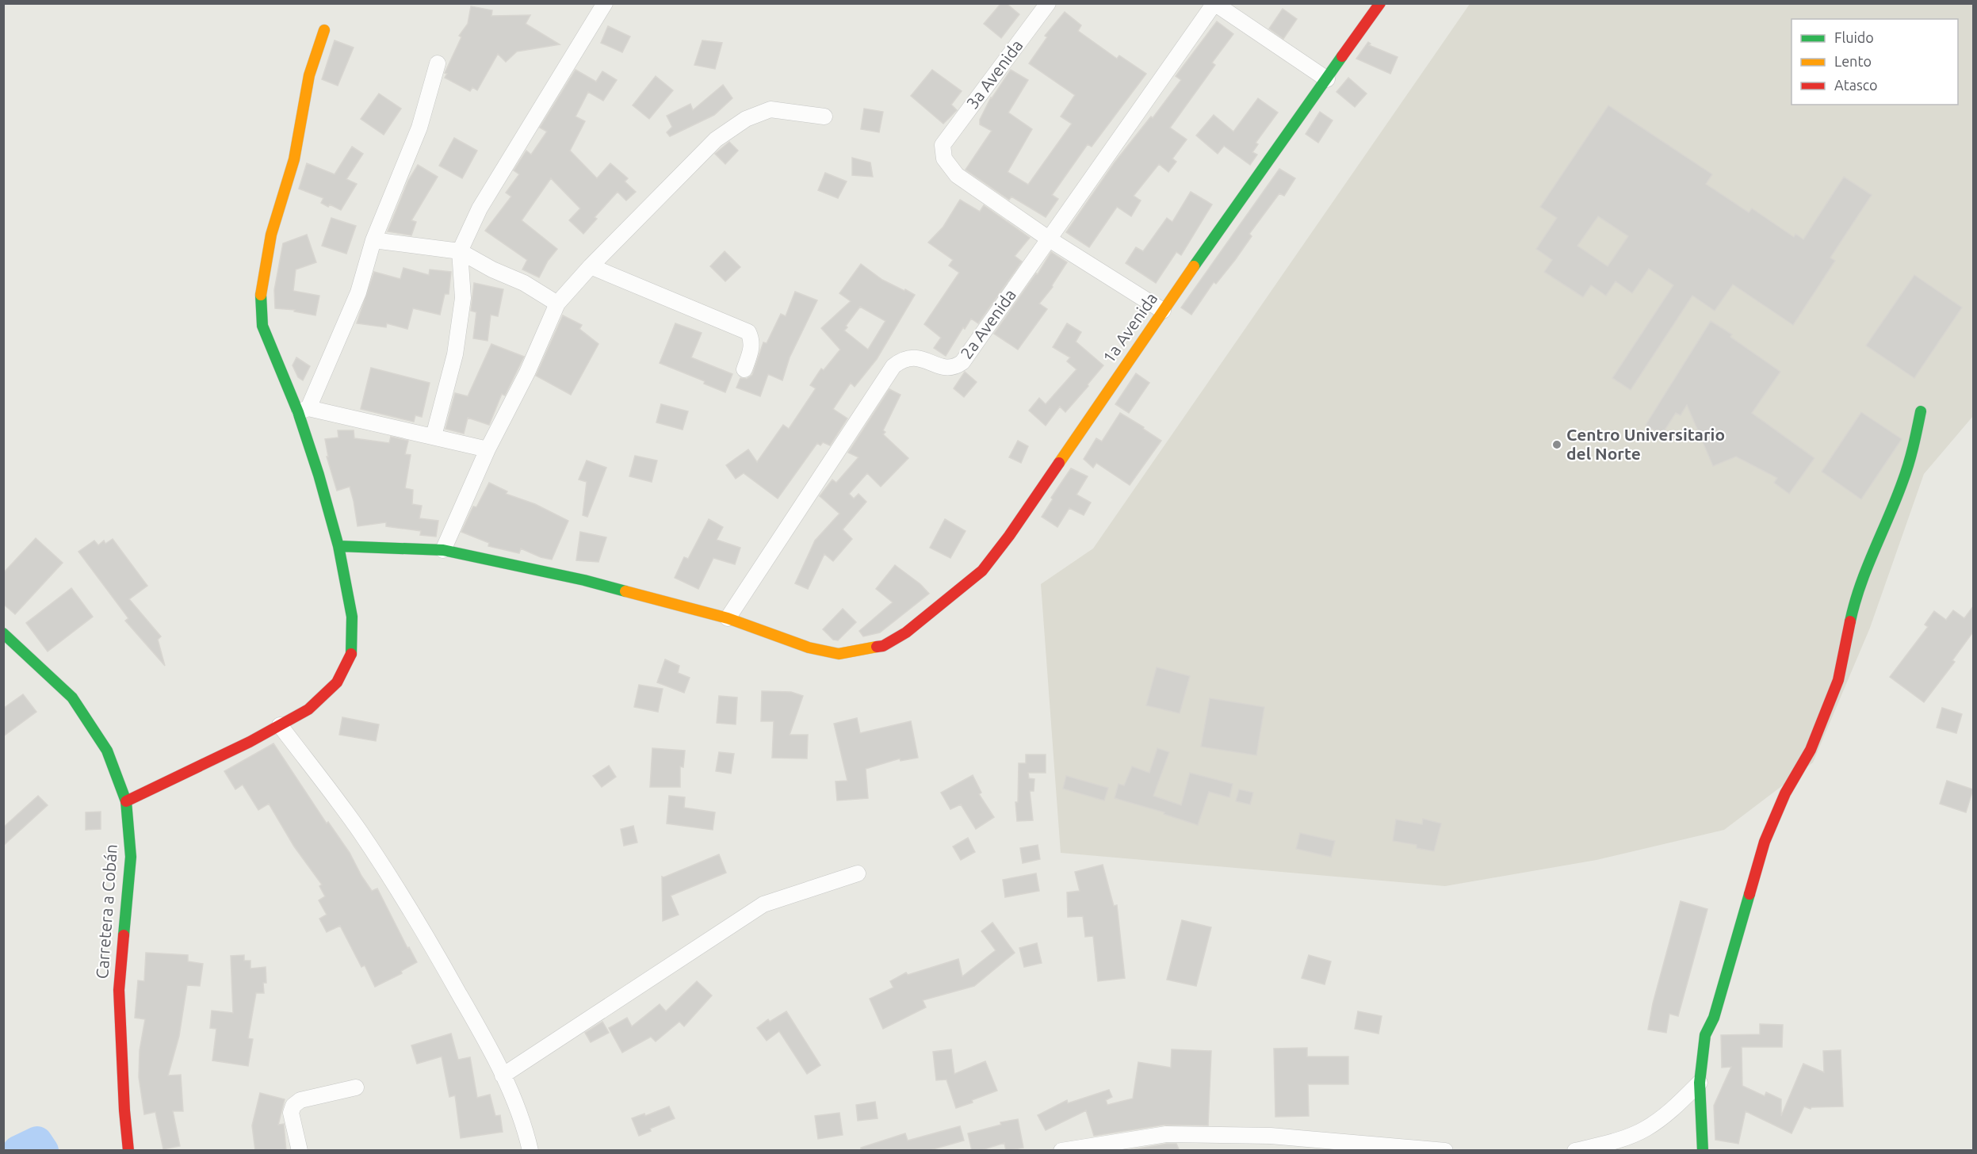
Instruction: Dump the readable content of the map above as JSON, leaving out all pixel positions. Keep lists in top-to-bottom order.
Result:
{
  "streets": {
    "street": [
      "3a Avenida",
      "2a Avenida",
      "1a Avenida",
      "Carretera a Cobán"
    ]
  },
  "crossings": [
    ["3a Avenida", "2a Avenida"],
    ["2a Avenida", "1a Avenida"]
  ],
  "places": ["Centro Universitario del Norte"],
  "legend": ["Fluido", "Lento", "Atasco"]
}
